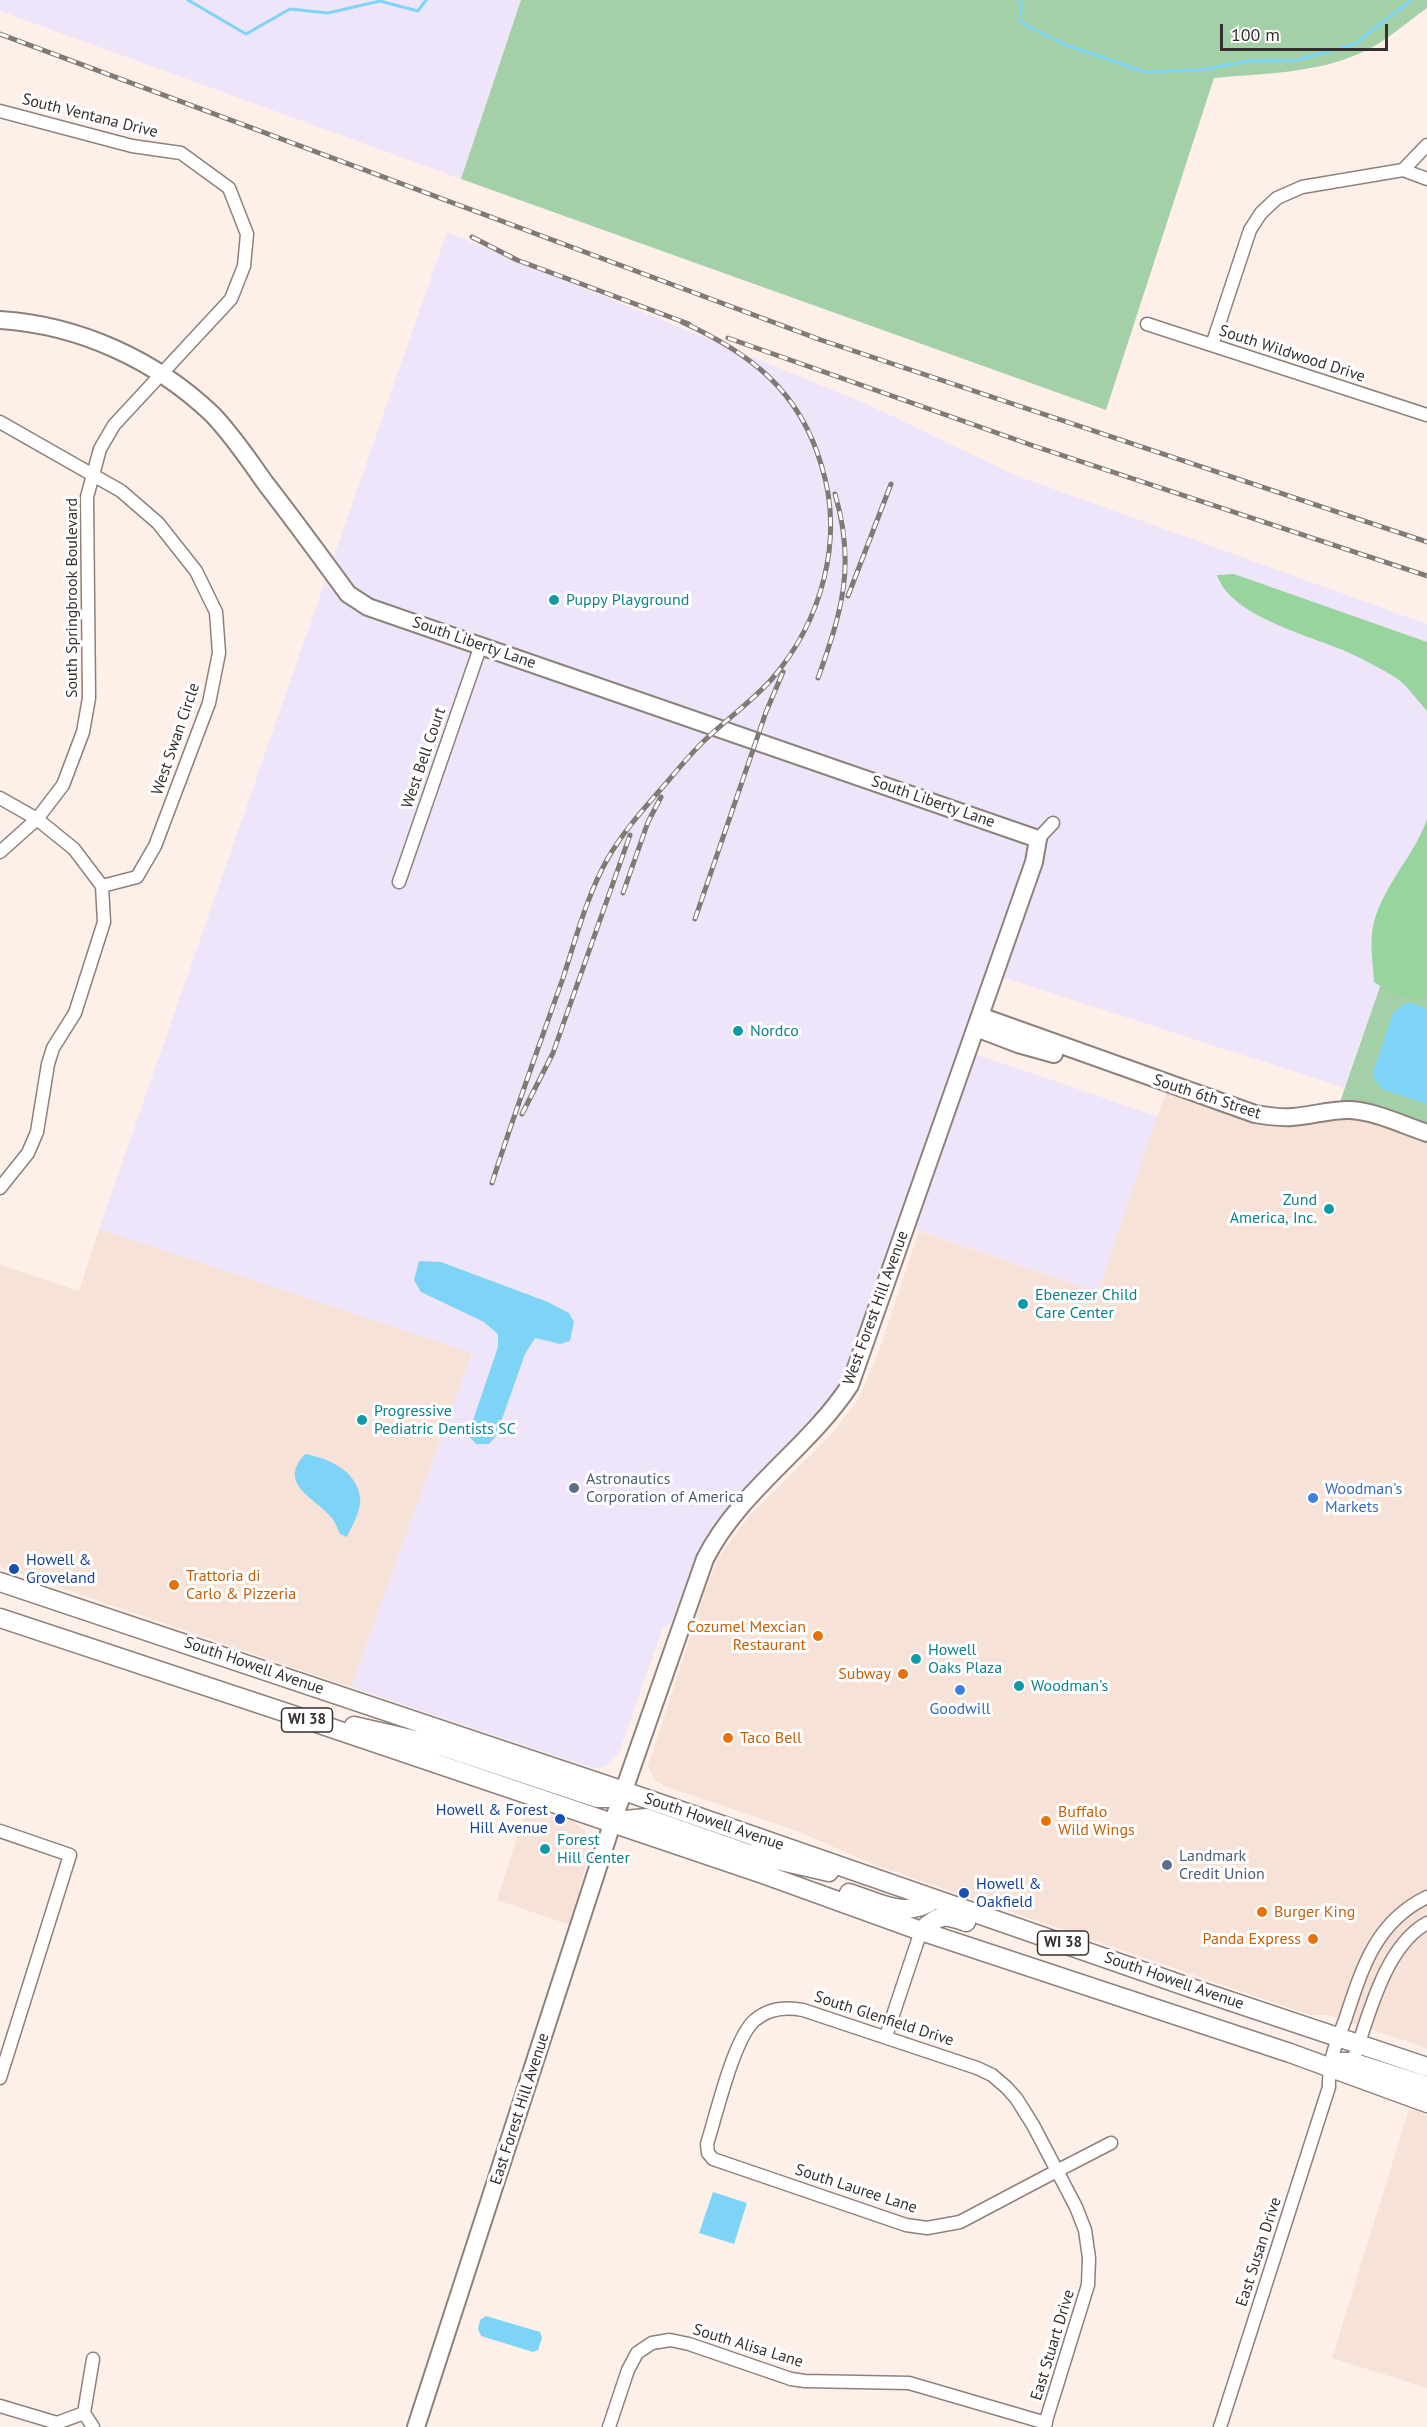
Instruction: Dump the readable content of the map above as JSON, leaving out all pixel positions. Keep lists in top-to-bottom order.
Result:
{
  "streets": {
    "main road": ["South Howell Avenue", "WI 38"],
    "street": [
      "South Ventana Drive",
      "South Wildwood Drive",
      "South Springbrook Boulevard",
      "South Liberty Lane",
      "West Swan Circle",
      "West Bell Court",
      "South 6th Street",
      "West Forest Hill Avenue",
      "South Glenfield Drive",
      "East Forest Hill Avenue",
      "South Lauree Lane",
      "East Susan Drive",
      "East Stuart Drive",
      "South Alisa Lane"
    ]
  },
  "crossings": [
    ["South Ventana Drive", "South Springbrook Boulevard"],
    ["South Ventana Drive", "South Liberty Lane"],
    ["South Springbrook Boulevard", "South Liberty Lane"],
    ["South Springbrook Boulevard", "West Swan Circle"],
    ["South Liberty Lane", "West Bell Court"],
    ["South Liberty Lane", "West Forest Hill Avenue"],
    ["South 6th Street", "West Forest Hill Avenue"],
    ["West Forest Hill Avenue", "South Howell Avenue"],
    ["West Forest Hill Avenue", "East Forest Hill Avenue"],
    ["South Howell Avenue", "East Forest Hill Avenue"],
    ["South Howell Avenue", "East Susan Drive"],
    ["South Glenfield Drive", "South Lauree Lane"],
    ["South Glenfield Drive", "East Stuart Drive"],
    ["South Lauree Lane", "East Stuart Drive"],
    ["East Stuart Drive", "South Alisa Lane"]
  ],
  "places": [
    "Puppy Playground",
    "Nordco",
    "Zund America, Inc.",
    "Ebenezer Child Care Center",
    "Progressive Pediatric Dentists SC",
    "Astronautics Corporation of America",
    "Woodman's Markets",
    "Howell & Groveland",
    "Trattoria di Carlo & Pizzeria",
    "Cozumel Mexcian Restaurant",
    "Howell Oaks Plaza",
    "Subway",
    "Woodman's",
    "Goodwill",
    "Taco Bell",
    "Howell & Forest Hill Avenue",
    "Buffalo Wild Wings",
    "Forest Hill Center",
    "Landmark Credit Union",
    "Howell & Oakfield",
    "Burger King",
    "Panda Express"
  ],
  "scale_bar": "100 m"
}
